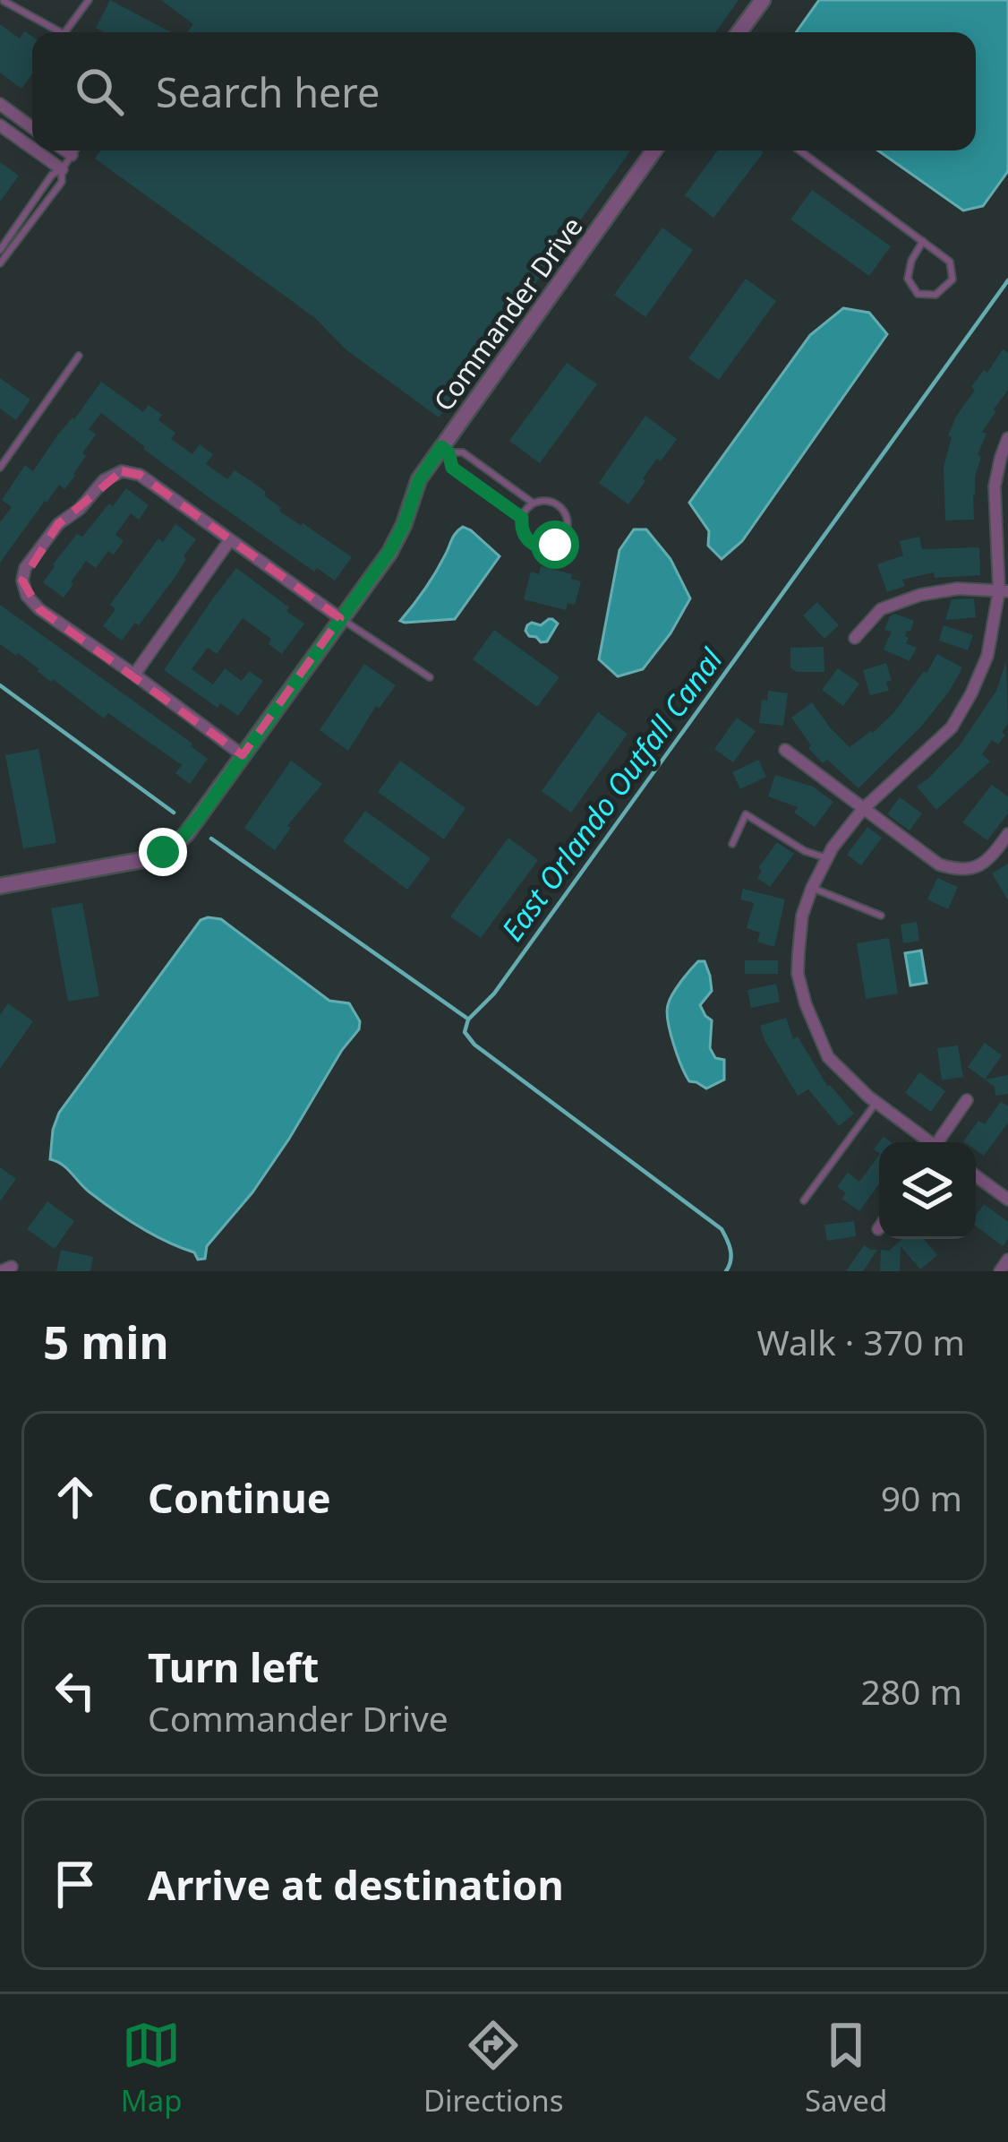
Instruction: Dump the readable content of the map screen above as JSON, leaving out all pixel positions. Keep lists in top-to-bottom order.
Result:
{
  "streets": {
    "street": ["Commander Drive"]
  },
  "water": ["East Orlando Outfall Canal"],
  "page": {
    "search": "Search here",
    "heading": ["5 min", "Walk · 370 m"],
    "list": [
      ["Continue", "90 m"],
      ["Turn left", "Commander Drive", "280 m"],
      "Arrive at destination"
    ],
    "nav": ["Map", "Directions", "Saved"]
  }
}
